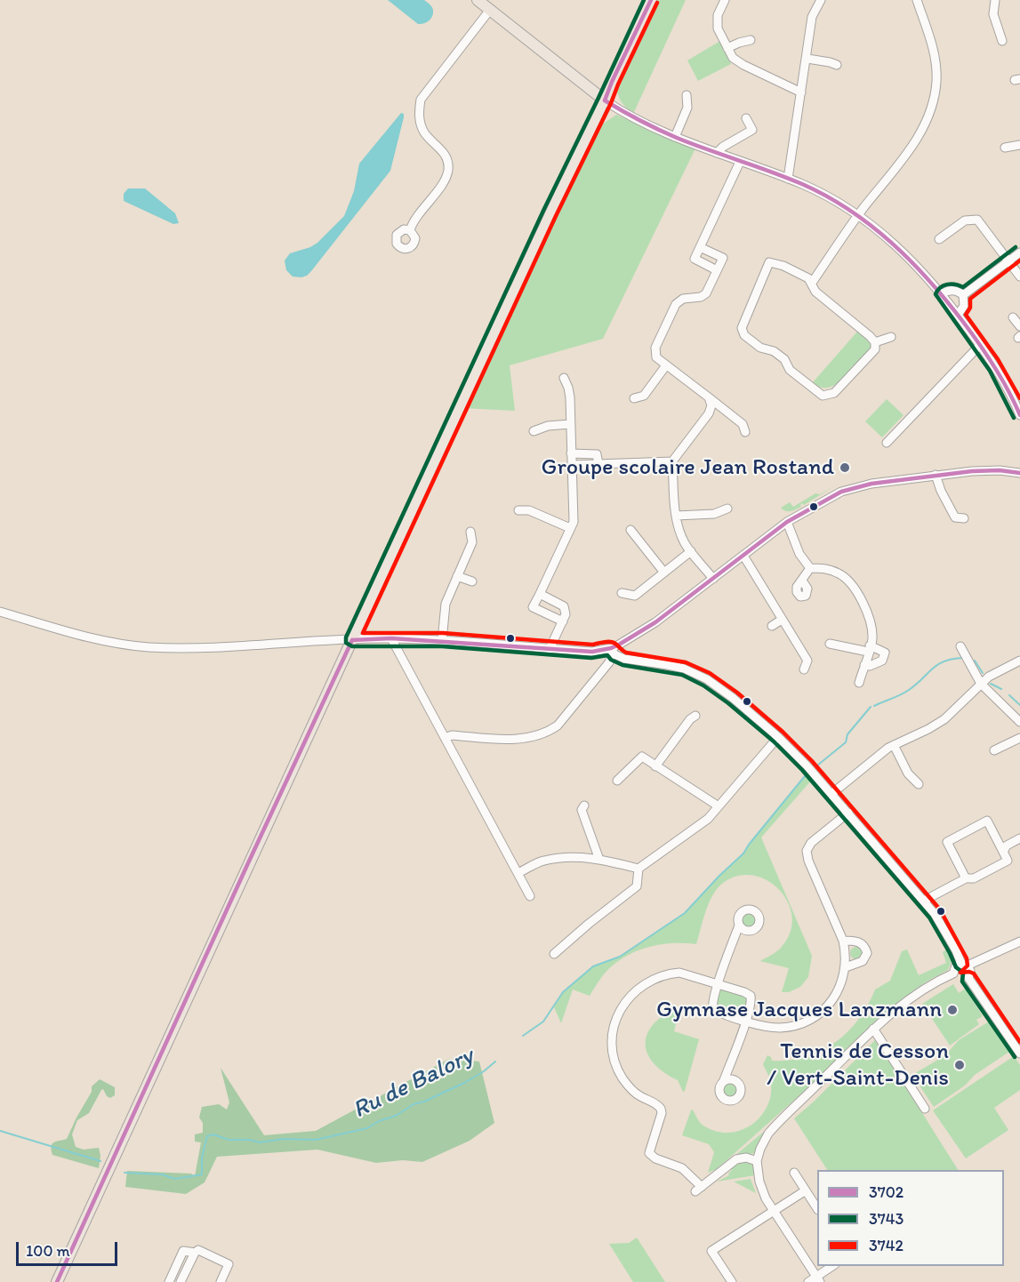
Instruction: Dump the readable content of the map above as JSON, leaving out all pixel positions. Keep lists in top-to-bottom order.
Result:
{
  "water": ["Ru de Balory"],
  "places": ["Groupe scolaire Jean Rostand", "Gymnase Jacques Lanzmann", "Tennis de Cesson / Vert-Saint-Denis"],
  "lines": ["transit line 3702", "transit line 3743", "transit line 3742"],
  "legend": ["3702", "3743", "3742"],
  "scale_bar": "100 m"
}
